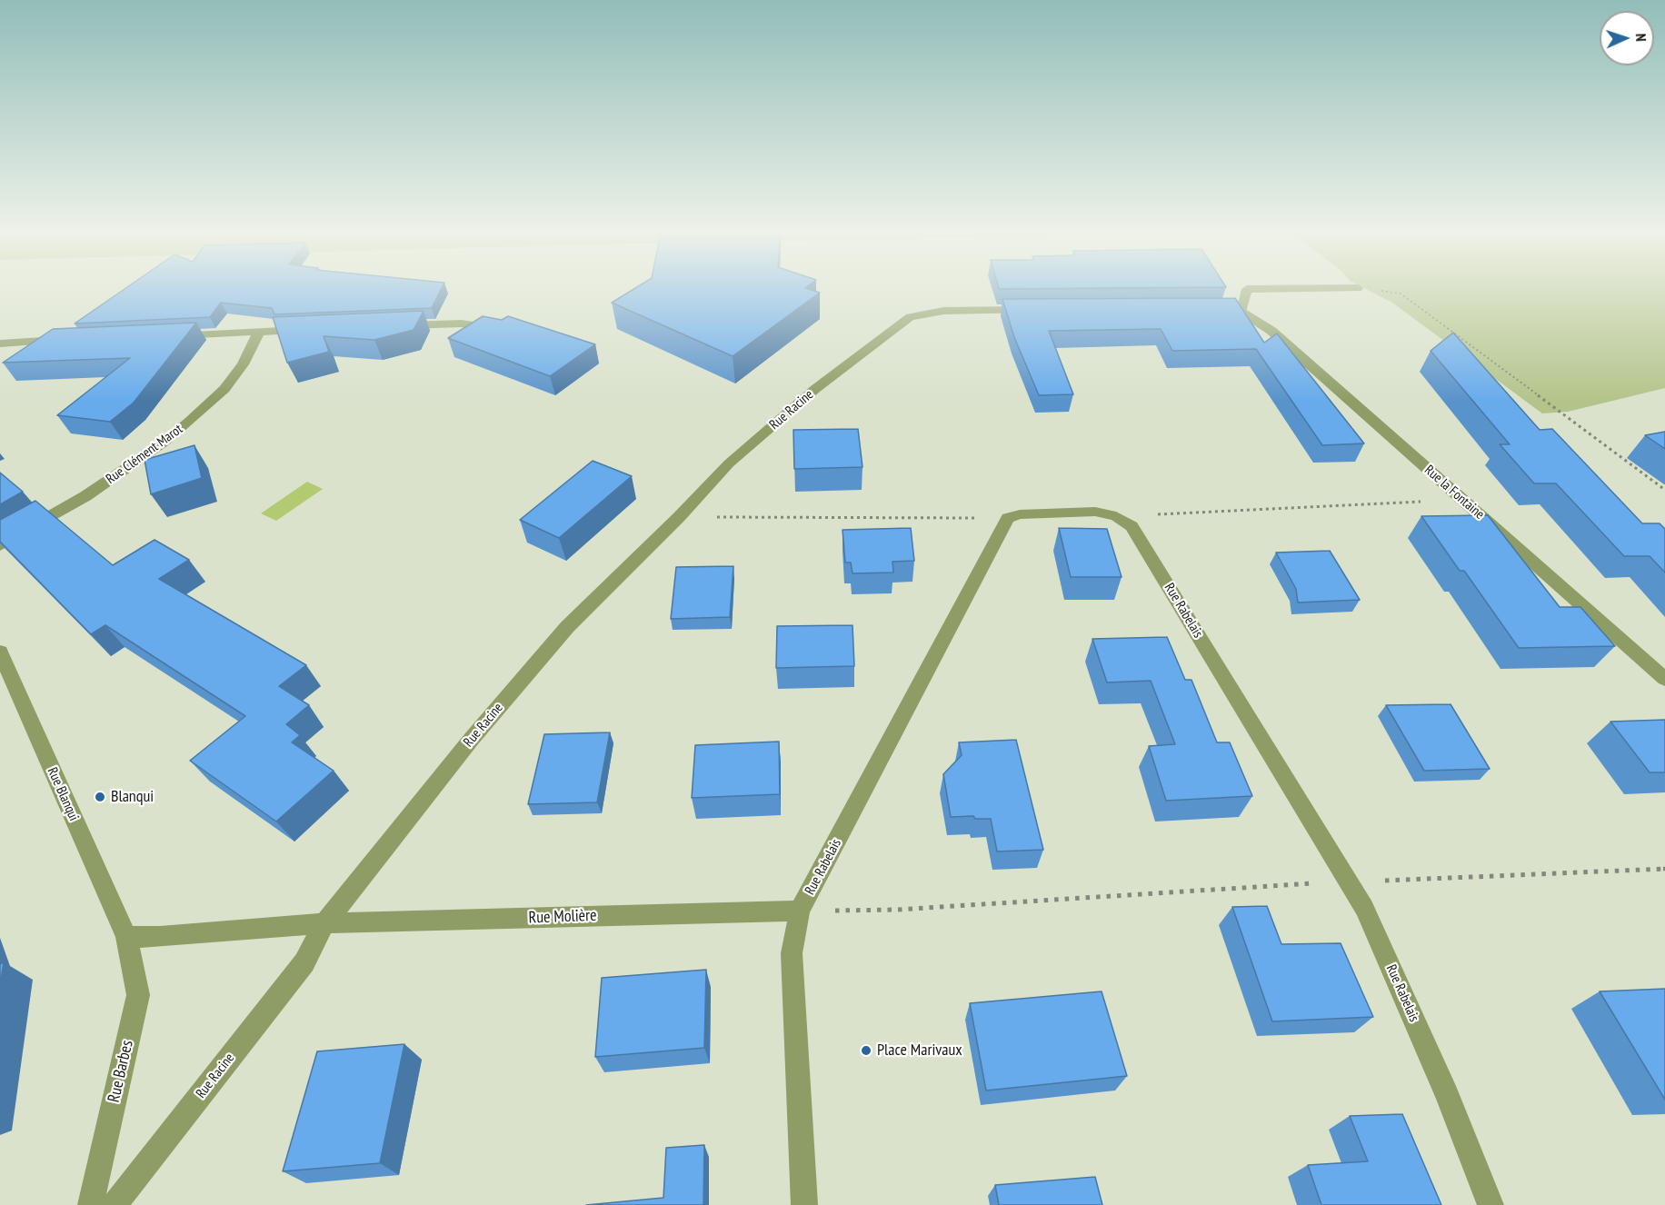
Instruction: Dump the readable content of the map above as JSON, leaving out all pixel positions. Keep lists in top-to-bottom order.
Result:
{
  "streets": {
    "street": [
      "Rue Racine",
      "Rue Clément Marot",
      "Rue la Fontaine",
      "Rue Rabelais",
      "Rue Blanqui",
      "Rue Molière",
      "Rue Barbes"
    ]
  },
  "crossings": [
    ["Rue Racine", "Rue Molière"],
    ["Rue Rabelais", "Rue Molière"],
    ["Rue Blanqui", "Rue Molière"],
    ["Rue Blanqui", "Rue Barbes"],
    ["Rue Molière", "Rue Barbes"]
  ],
  "places": ["Blanqui", "Place Marivaux"],
  "north": "right"
}
